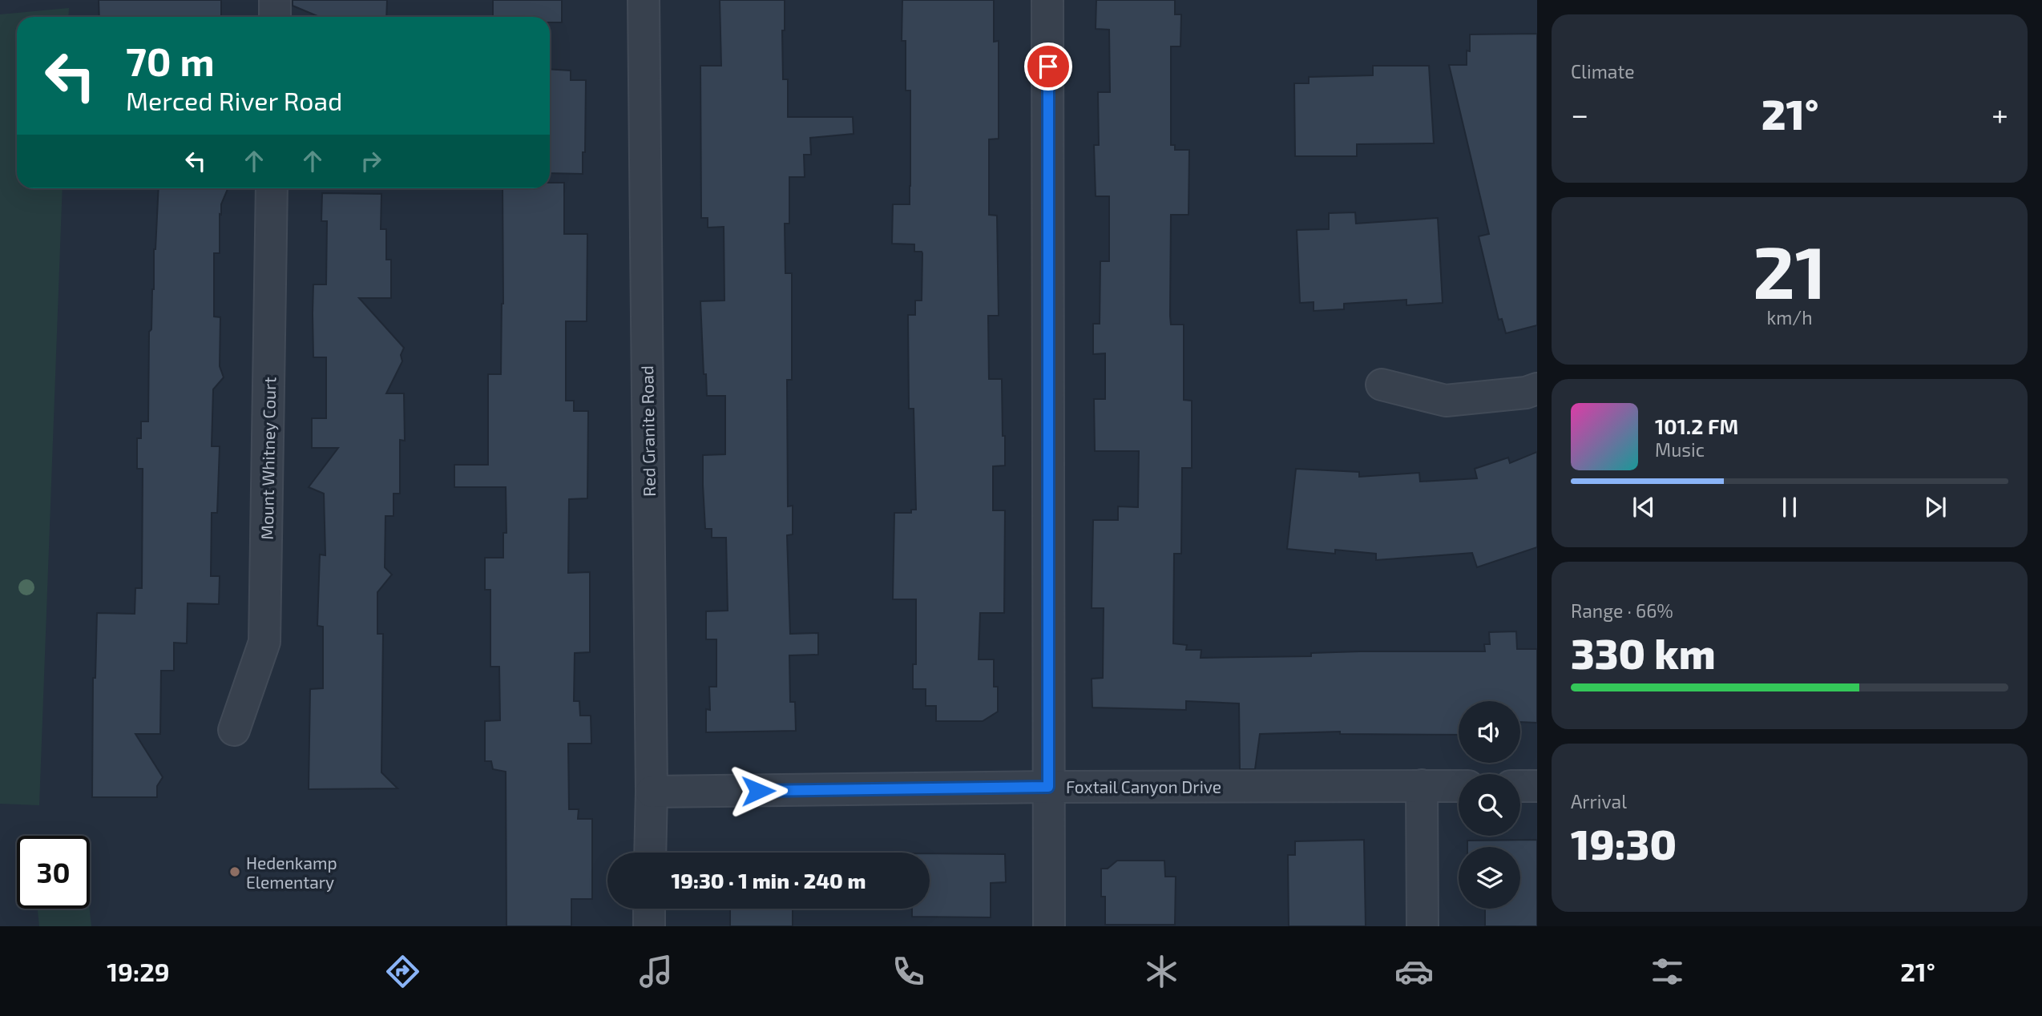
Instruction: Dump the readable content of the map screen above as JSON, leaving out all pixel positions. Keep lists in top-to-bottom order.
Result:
{
  "streets": {
    "street": ["Red Granite Road", "Mount Whitney Court", "Foxtail Canyon Drive"]
  },
  "crossings": [
    ["Red Granite Road", "Foxtail Canyon Drive"]
  ],
  "places": ["Hedenkamp Elementary"],
  "page": {
    "tile": [
      "Climate",
      ["21", "km/h"],
      ["Range · 66%", "330 km"],
      ["Arrival", "19:30"]
    ],
    "turn": ["70 m", "Merced River Road"],
    "heat": ["−", "21°", "+"],
    "song": ["101.2 FM", "Music"],
    "limit": "30",
    "trip": "19:30 · 1 min · 240 m",
    "tabs": ["19:29", "21°"]
  }
}
